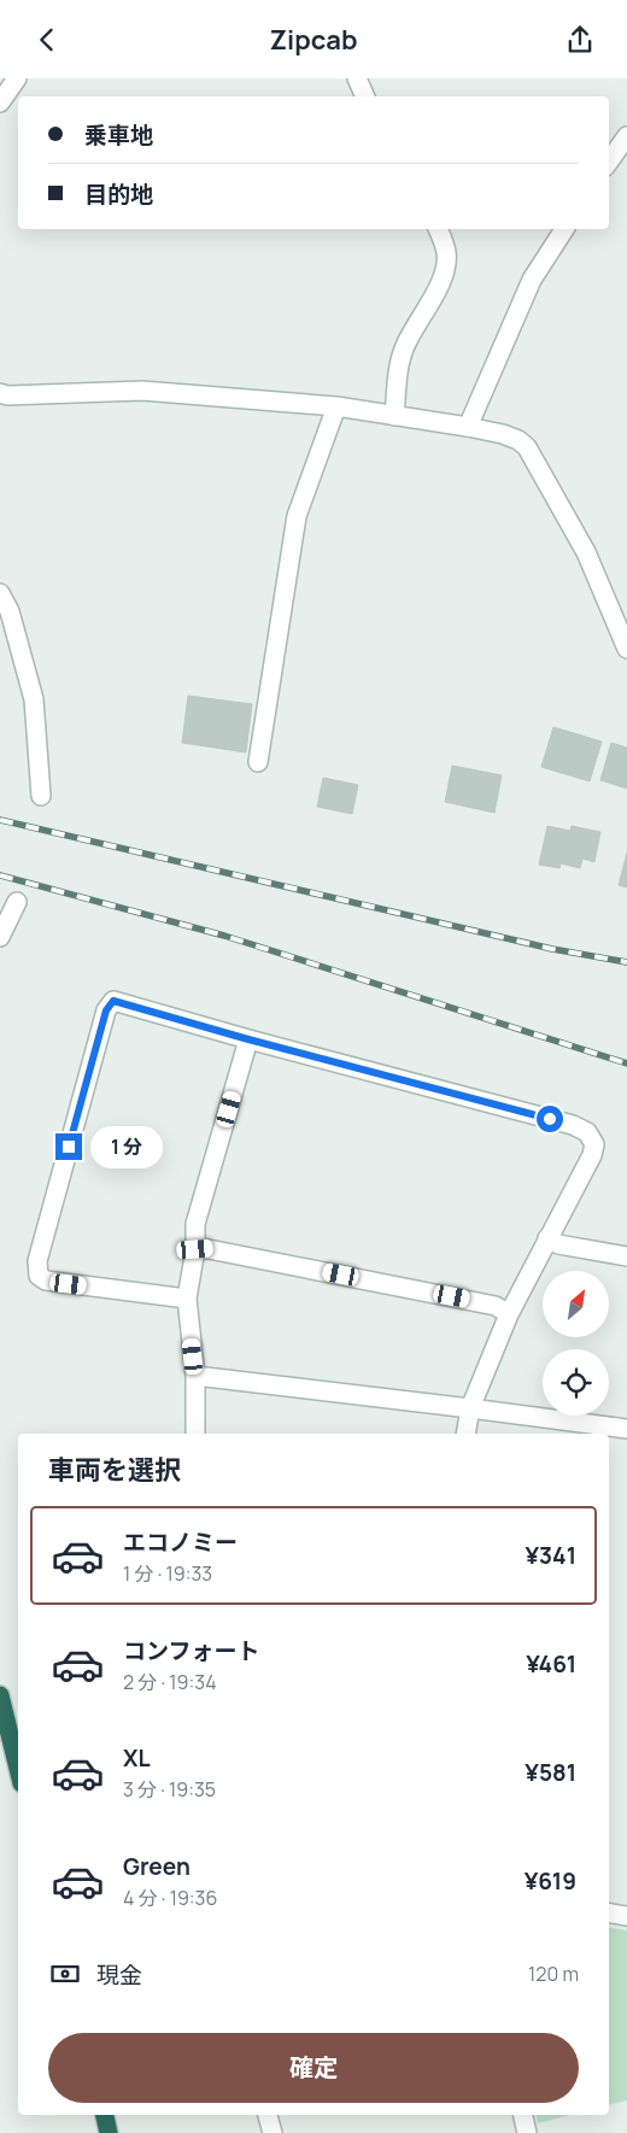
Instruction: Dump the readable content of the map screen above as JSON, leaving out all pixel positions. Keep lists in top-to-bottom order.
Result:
{
  "north": "top right",
  "page": {
    "header": "Zipcab",
    "banner": ["乗車地", "目的地"],
    "bubble": "1 分",
    "heading": "車両を選択",
    "list": [
      {
        "name": "エコノミー",
        "note": "1 分 · 19:33",
        "value": "¥341"
      },
      {
        "name": "コンフォート",
        "note": "2 分 · 19:34",
        "value": "¥461"
      },
      {
        "name": "XL",
        "note": "3 分 · 19:35",
        "value": "¥581"
      },
      {
        "name": "Green",
        "note": "4 分 · 19:36",
        "value": "¥619"
      }
    ],
    "pay": ["現金", "120 m"],
    "buttons": "確定"
  }
}
